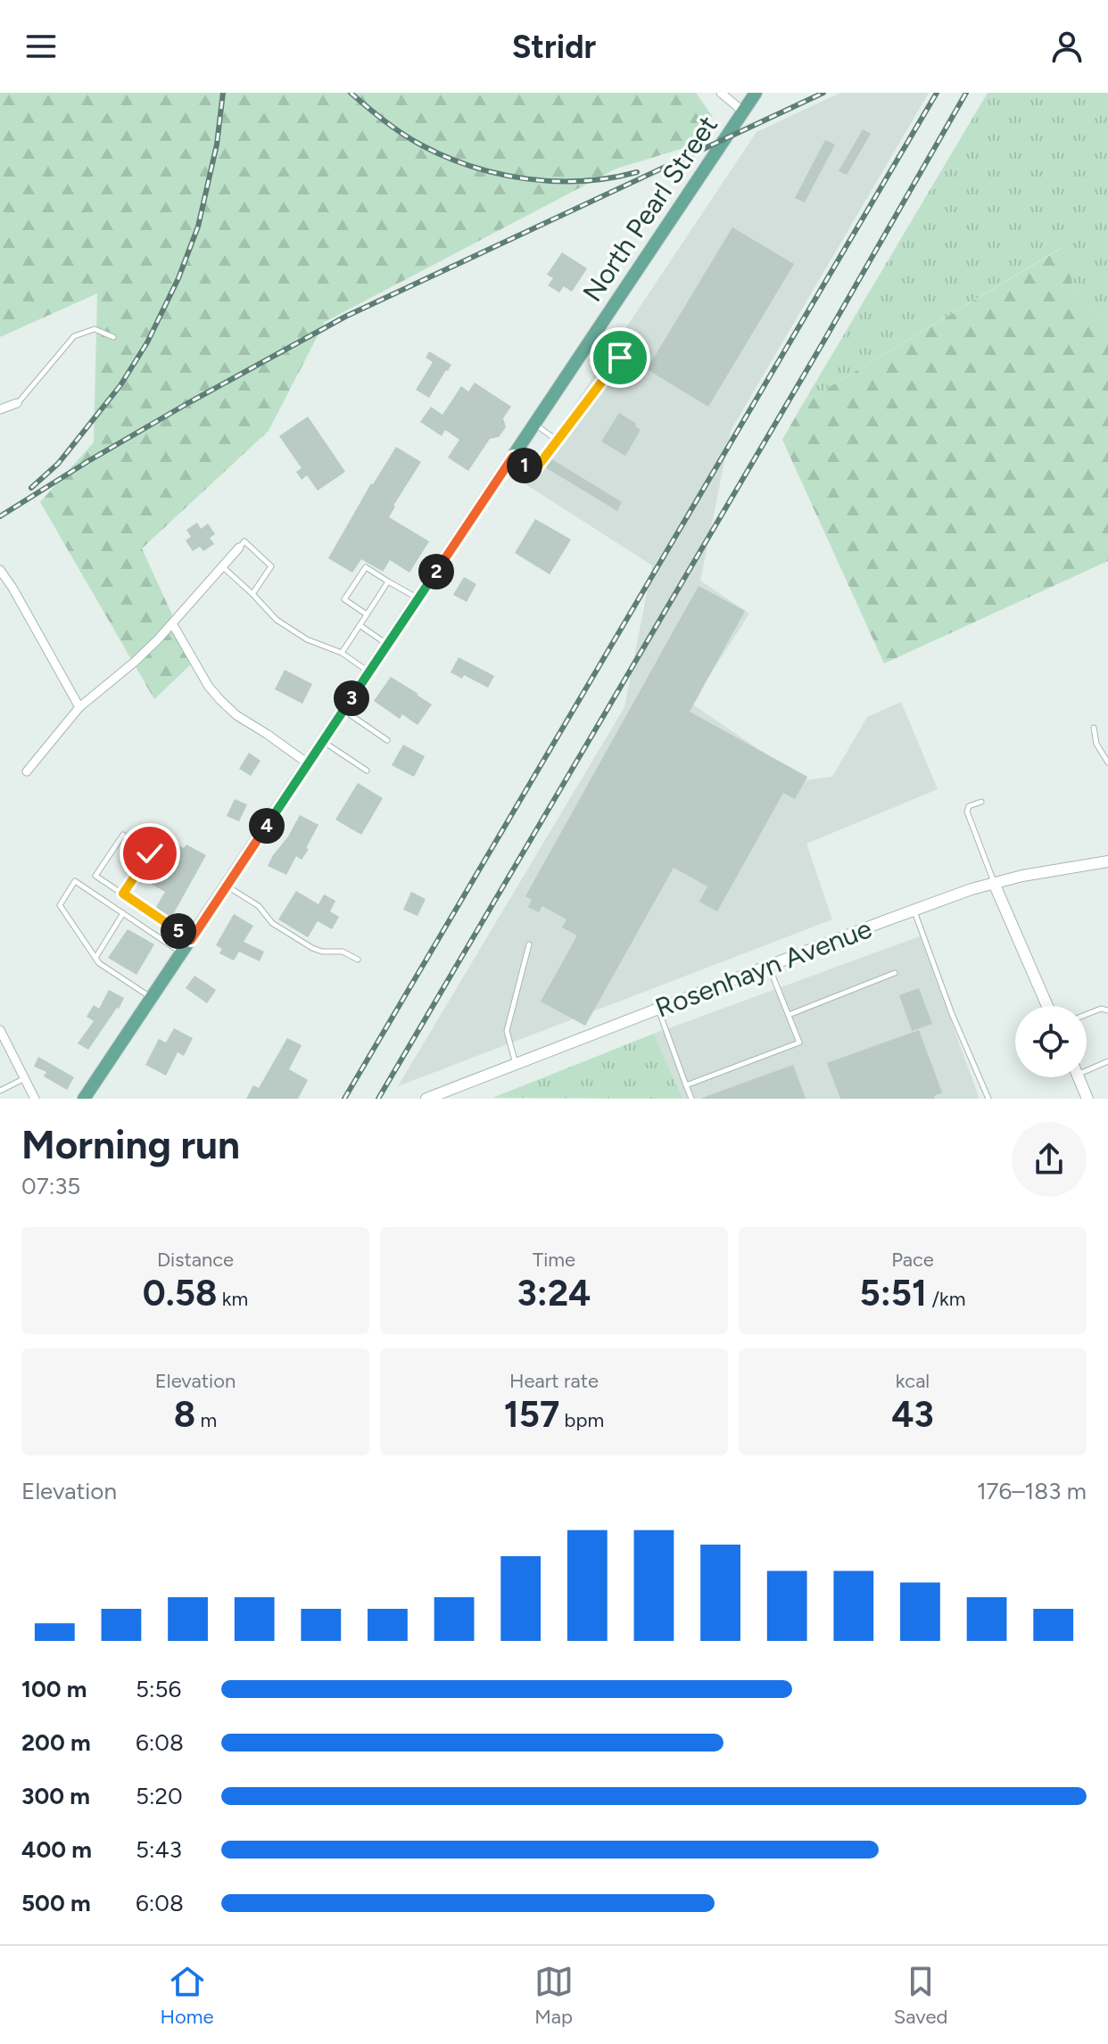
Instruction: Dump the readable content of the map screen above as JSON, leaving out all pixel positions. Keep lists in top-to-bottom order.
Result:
{
  "streets": {
    "main road": ["North Pearl Street"],
    "street": ["Rosenhayn Avenue"]
  },
  "page": {
    "header": "Stridr",
    "pins": [
      "1",
      "2",
      "3",
      "4",
      "5"
    ],
    "heading": ["Morning run", "07:35"],
    "stats": [
      ["Distance", "0.58 km"],
      ["Time", "3:24"],
      ["Pace", "5:51 /km"],
      ["Elevation", "8 m"],
      ["Heart rate", "157 bpm"],
      ["kcal", "43"]
    ],
    "chart": ["Elevation", "176–183 m"],
    "list": [
      {
        "name": "100 m",
        "note": "5:56"
      },
      {
        "name": "200 m",
        "note": "6:08"
      },
      {
        "name": "300 m",
        "note": "5:20"
      },
      {
        "name": "400 m",
        "note": "5:43"
      },
      {
        "name": "500 m",
        "note": "6:08"
      }
    ],
    "tabs": ["Home", "Map", "Saved"]
  }
}
